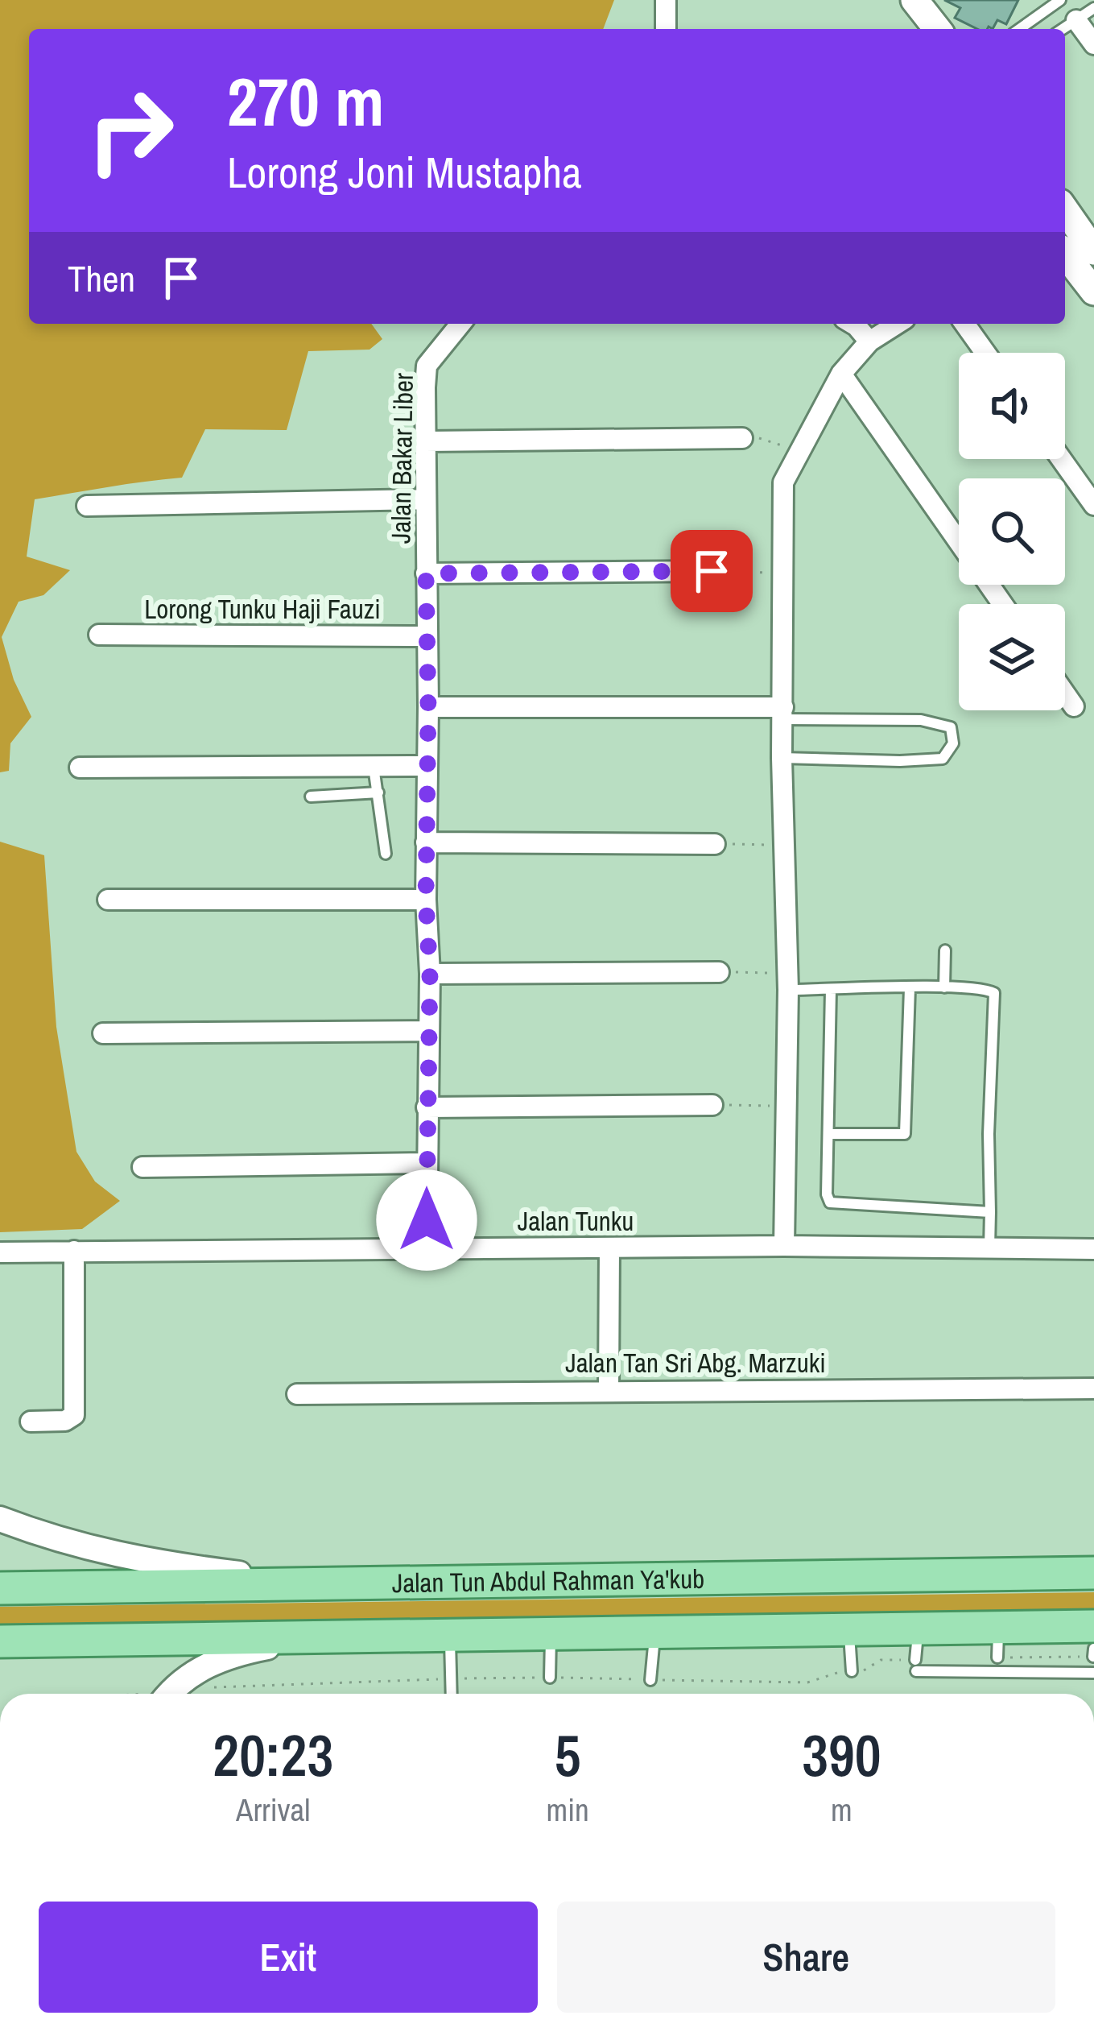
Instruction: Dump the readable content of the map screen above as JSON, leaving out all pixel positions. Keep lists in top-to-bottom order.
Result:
{
  "streets": {
    "main road": ["Jalan Tun Abdul Rahman Ya'kub"],
    "street": [
      "Jalan Bakar Liber",
      "Lorong Tunku Haji Fauzi",
      "Jalan Tunku",
      "Jalan Tan Sri Abg. Marzuki"
    ]
  },
  "crossings": [
    ["Jalan Bakar Liber", "Lorong Tunku Haji Fauzi"],
    ["Jalan Bakar Liber", "Jalan Tunku"]
  ],
  "page": {
    "turn": ["270 m", "Lorong Joni Mustapha"],
    "then": "Then",
    "eta": [
      "20:23",
      "Arrival",
      "5",
      "min",
      "390",
      "m"
    ],
    "buttons": ["Exit", "Share"]
  }
}
